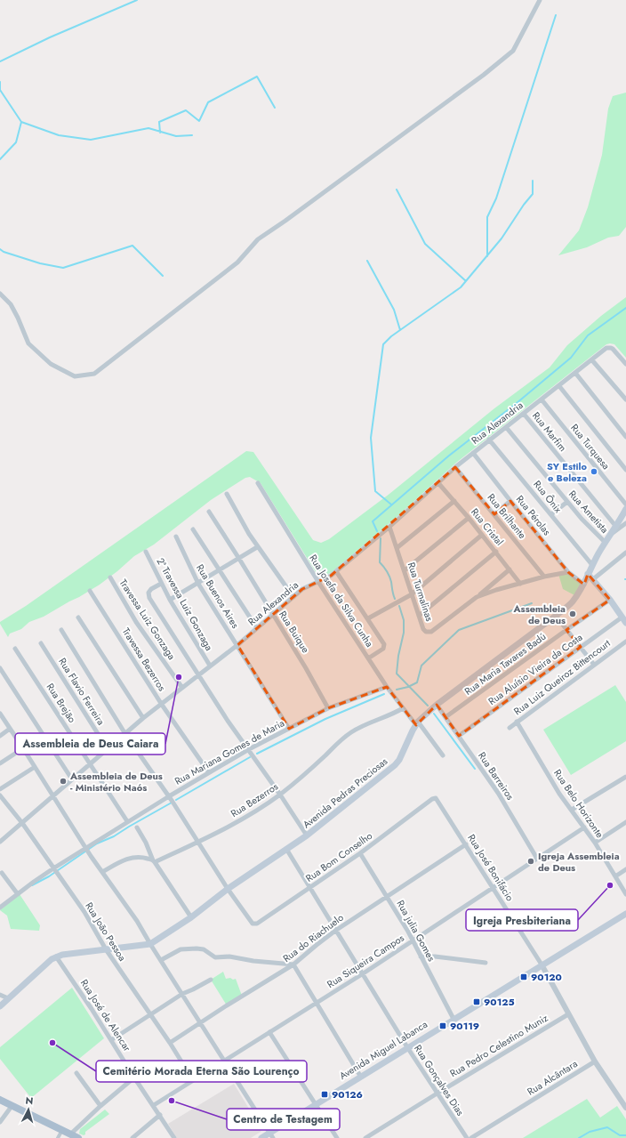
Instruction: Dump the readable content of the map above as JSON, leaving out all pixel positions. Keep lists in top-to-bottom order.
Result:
{
  "streets": {
    "main road": ["Avenida Pedras Preciosas", "Avenida Miguel Labanca"],
    "street": [
      "Rua Alexandria",
      "Rua Marfim",
      "Rua Turquesa",
      "Rua Ônix",
      "Rua Ametista",
      "Rua Pérolas",
      "Rua Brilhante",
      "Rua Cristal",
      "Rua Turmalinas",
      "Rua Buenos Aires",
      "Rua Josefa da Silva Cunha",
      "2ª Travessa Luiz Gonzaga",
      "Travessa Luiz Gonzaga",
      "Rua Buique",
      "Travessa Bezerros",
      "Rua Maria Tavares Badú",
      "Rua Aluísio Vieira da Costa",
      "Rua Luiz Queiroz Bittencourt",
      "Rua Flavio Ferreira",
      "Rua Brejão",
      "Rua Mariana Gomes de Maria",
      "Rua Barreiros",
      "Rua Bezerros",
      "Rua Belo Horizonte",
      "Rua Bom Conselho",
      "Rua José Bonifácio",
      "Rua julia Gomes",
      "Rua João Pessoa",
      "Rua do Riachuelo",
      "Rua Siqueira Campos",
      "Rua José de Alencar",
      "Rua Pedro Celestino Muniz",
      "Rua Alcântara",
      "Rua Gonçalves Dias"
    ]
  },
  "crossings": [
    ["Rua Alexandria", "Rua Marfim"],
    ["Rua Alexandria", "Rua Turquesa"],
    ["Rua Alexandria", "Rua Ônix"],
    ["Rua Alexandria", "Rua Ametista"],
    ["Rua Alexandria", "Rua Pérolas"],
    ["Rua Alexandria", "Rua Brilhante"],
    ["Rua Alexandria", "Rua Cristal"],
    ["Rua Alexandria", "Rua Turmalinas"],
    ["Rua Alexandria", "Rua Buenos Aires"],
    ["Rua Alexandria", "Rua Josefa da Silva Cunha"],
    ["Rua Alexandria", "2ª Travessa Luiz Gonzaga"],
    ["Rua Alexandria", "Travessa Luiz Gonzaga"],
    ["Rua Alexandria", "Rua Buique"],
    ["Rua Alexandria", "Travessa Bezerros"],
    ["Rua Alexandria", "Rua Flavio Ferreira"],
    ["Rua Alexandria", "Rua Brejão"],
    ["Rua Alexandria", "Rua João Pessoa"],
    ["Rua Marfim", "Avenida Pedras Preciosas"],
    ["Rua Ônix", "Avenida Pedras Preciosas"],
    ["Rua Ametista", "Avenida Pedras Preciosas"],
    ["Rua Pérolas", "Rua Turmalinas"],
    ["Rua Pérolas", "Avenida Pedras Preciosas"],
    ["Rua Brilhante", "Rua Turmalinas"],
    ["Rua Cristal", "Rua Turmalinas"],
    ["Rua Buenos Aires", "Rua Mariana Gomes de Maria"],
    ["Rua Josefa da Silva Cunha", "Rua Mariana Gomes de Maria"],
    ["Rua Josefa da Silva Cunha", "Avenida Pedras Preciosas"],
    ["Rua Josefa da Silva Cunha", "Rua Bezerros"],
    ["Rua Buique", "Rua Mariana Gomes de Maria"],
    ["Travessa Bezerros", "Rua Mariana Gomes de Maria"],
    ["Rua Maria Tavares Badú", "Rua Barreiros"],
    ["Rua Aluísio Vieira da Costa", "Rua Barreiros"],
    ["Rua Luiz Queiroz Bittencourt", "Rua Belo Horizonte"],
    ["Rua Brejão", "Rua Mariana Gomes de Maria"],
    ["Rua Mariana Gomes de Maria", "Rua João Pessoa"],
    ["Rua Barreiros", "Avenida Pedras Preciosas"],
    ["Rua Barreiros", "Rua Siqueira Campos"],
    ["Avenida Pedras Preciosas", "Rua Bom Conselho"],
    ["Avenida Pedras Preciosas", "Rua Gonçalves Dias"],
    ["Rua Belo Horizonte", "Rua Siqueira Campos"],
    ["Rua Bom Conselho", "Rua José Bonifácio"],
    ["Rua Bom Conselho", "Rua julia Gomes"],
    ["Rua Bom Conselho", "Rua Gonçalves Dias"],
    ["Rua José Bonifácio", "Rua do Riachuelo"],
    ["Rua José Bonifácio", "Rua Siqueira Campos"],
    ["Rua José Bonifácio", "Rua Pedro Celestino Muniz"],
    ["Rua José Bonifácio", "Avenida Miguel Labanca"],
    ["Rua José Bonifácio", "Rua Alcântara"],
    ["Rua julia Gomes", "Rua do Riachuelo"],
    ["Rua julia Gomes", "Rua Siqueira Campos"],
    ["Rua julia Gomes", "Avenida Miguel Labanca"],
    ["Rua João Pessoa", "Rua do Riachuelo"],
    ["Rua João Pessoa", "Rua Siqueira Campos"],
    ["Rua do Riachuelo", "Rua Gonçalves Dias"],
    ["Rua Siqueira Campos", "Rua José de Alencar"],
    ["Rua Siqueira Campos", "Rua Gonçalves Dias"],
    ["Rua Pedro Celestino Muniz", "Rua Gonçalves Dias"],
    ["Avenida Miguel Labanca", "Rua Gonçalves Dias"]
  ],
  "places": {
    "other": [
      "SY Estilo e Beleza",
      "Assembleia de Deus",
      "Assembleia de Deus Caiara",
      "Assembleia de Deus - Ministério Naós",
      "Igreja Assembleia de Deus",
      "Igreja Presbiteriana",
      "Cemitério Morada Eterna São Lourenço",
      "Centro de Testagem"
    ],
    "transit": [
      "90120",
      "90125",
      "90119",
      "90126"
    ]
  },
  "north": "top"
}
